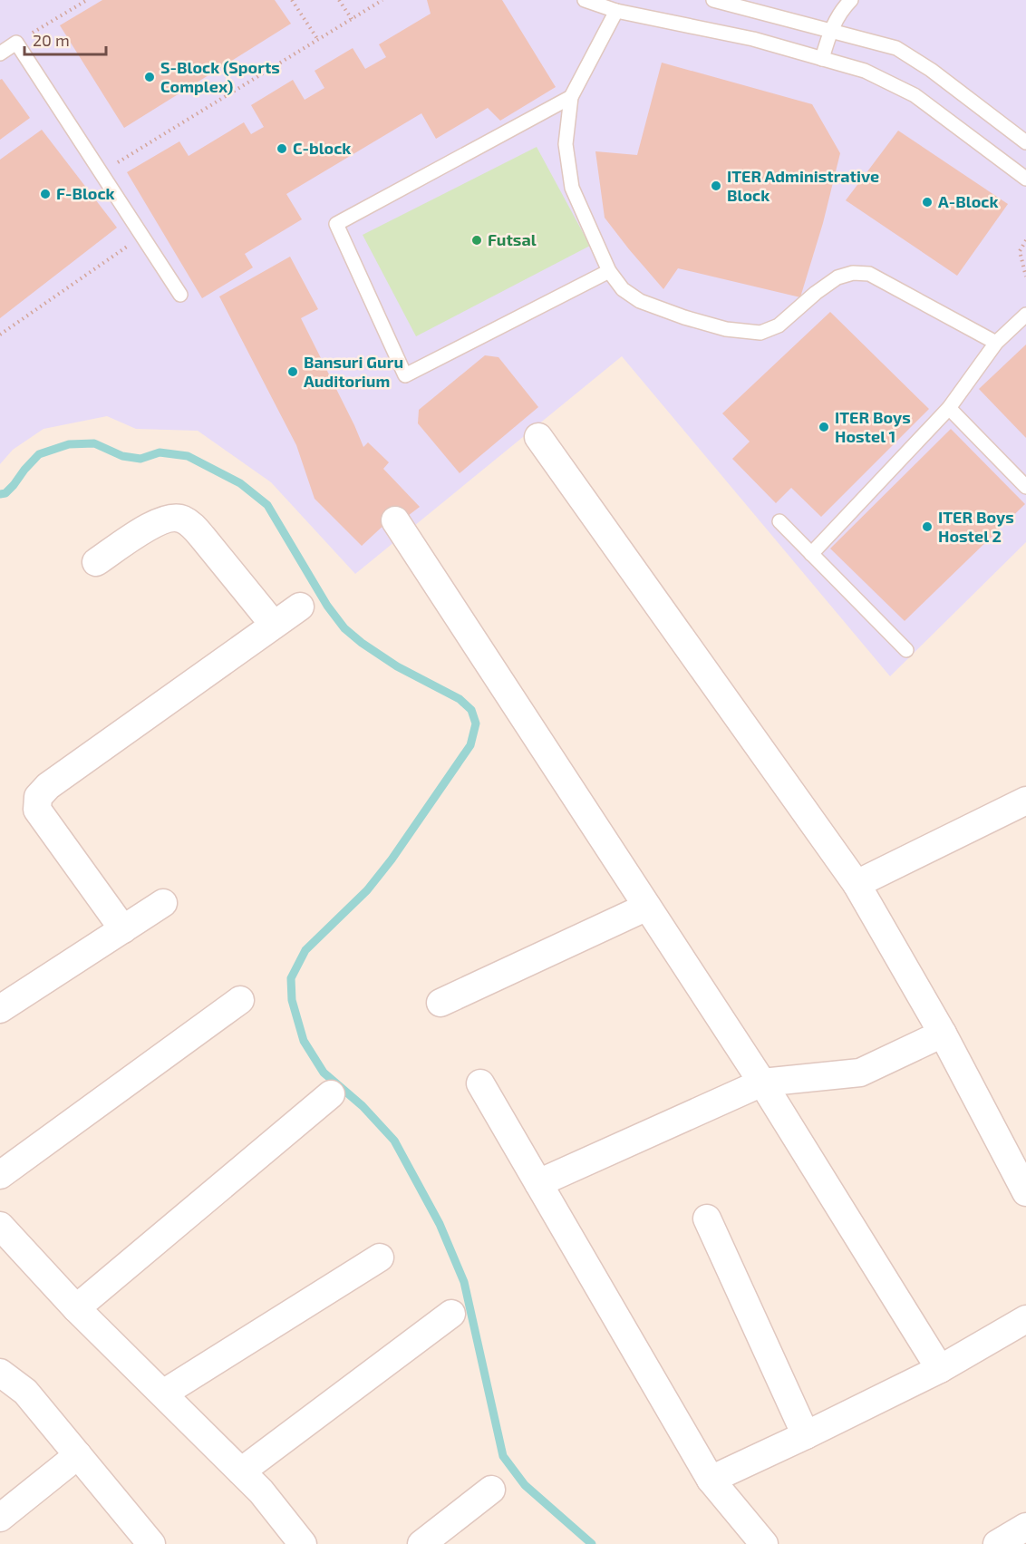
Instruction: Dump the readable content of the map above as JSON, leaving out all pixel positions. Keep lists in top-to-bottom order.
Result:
{
  "places": [
    "S-Block (Sports Complex)",
    "C-block",
    "ITER Administrative Block",
    "F-Block",
    "A-Block",
    "Futsal",
    "Bansuri Guru Auditorium",
    "ITER Boys Hostel 1",
    "ITER Boys Hostel 2"
  ],
  "scale_bar": "20 m"
}
